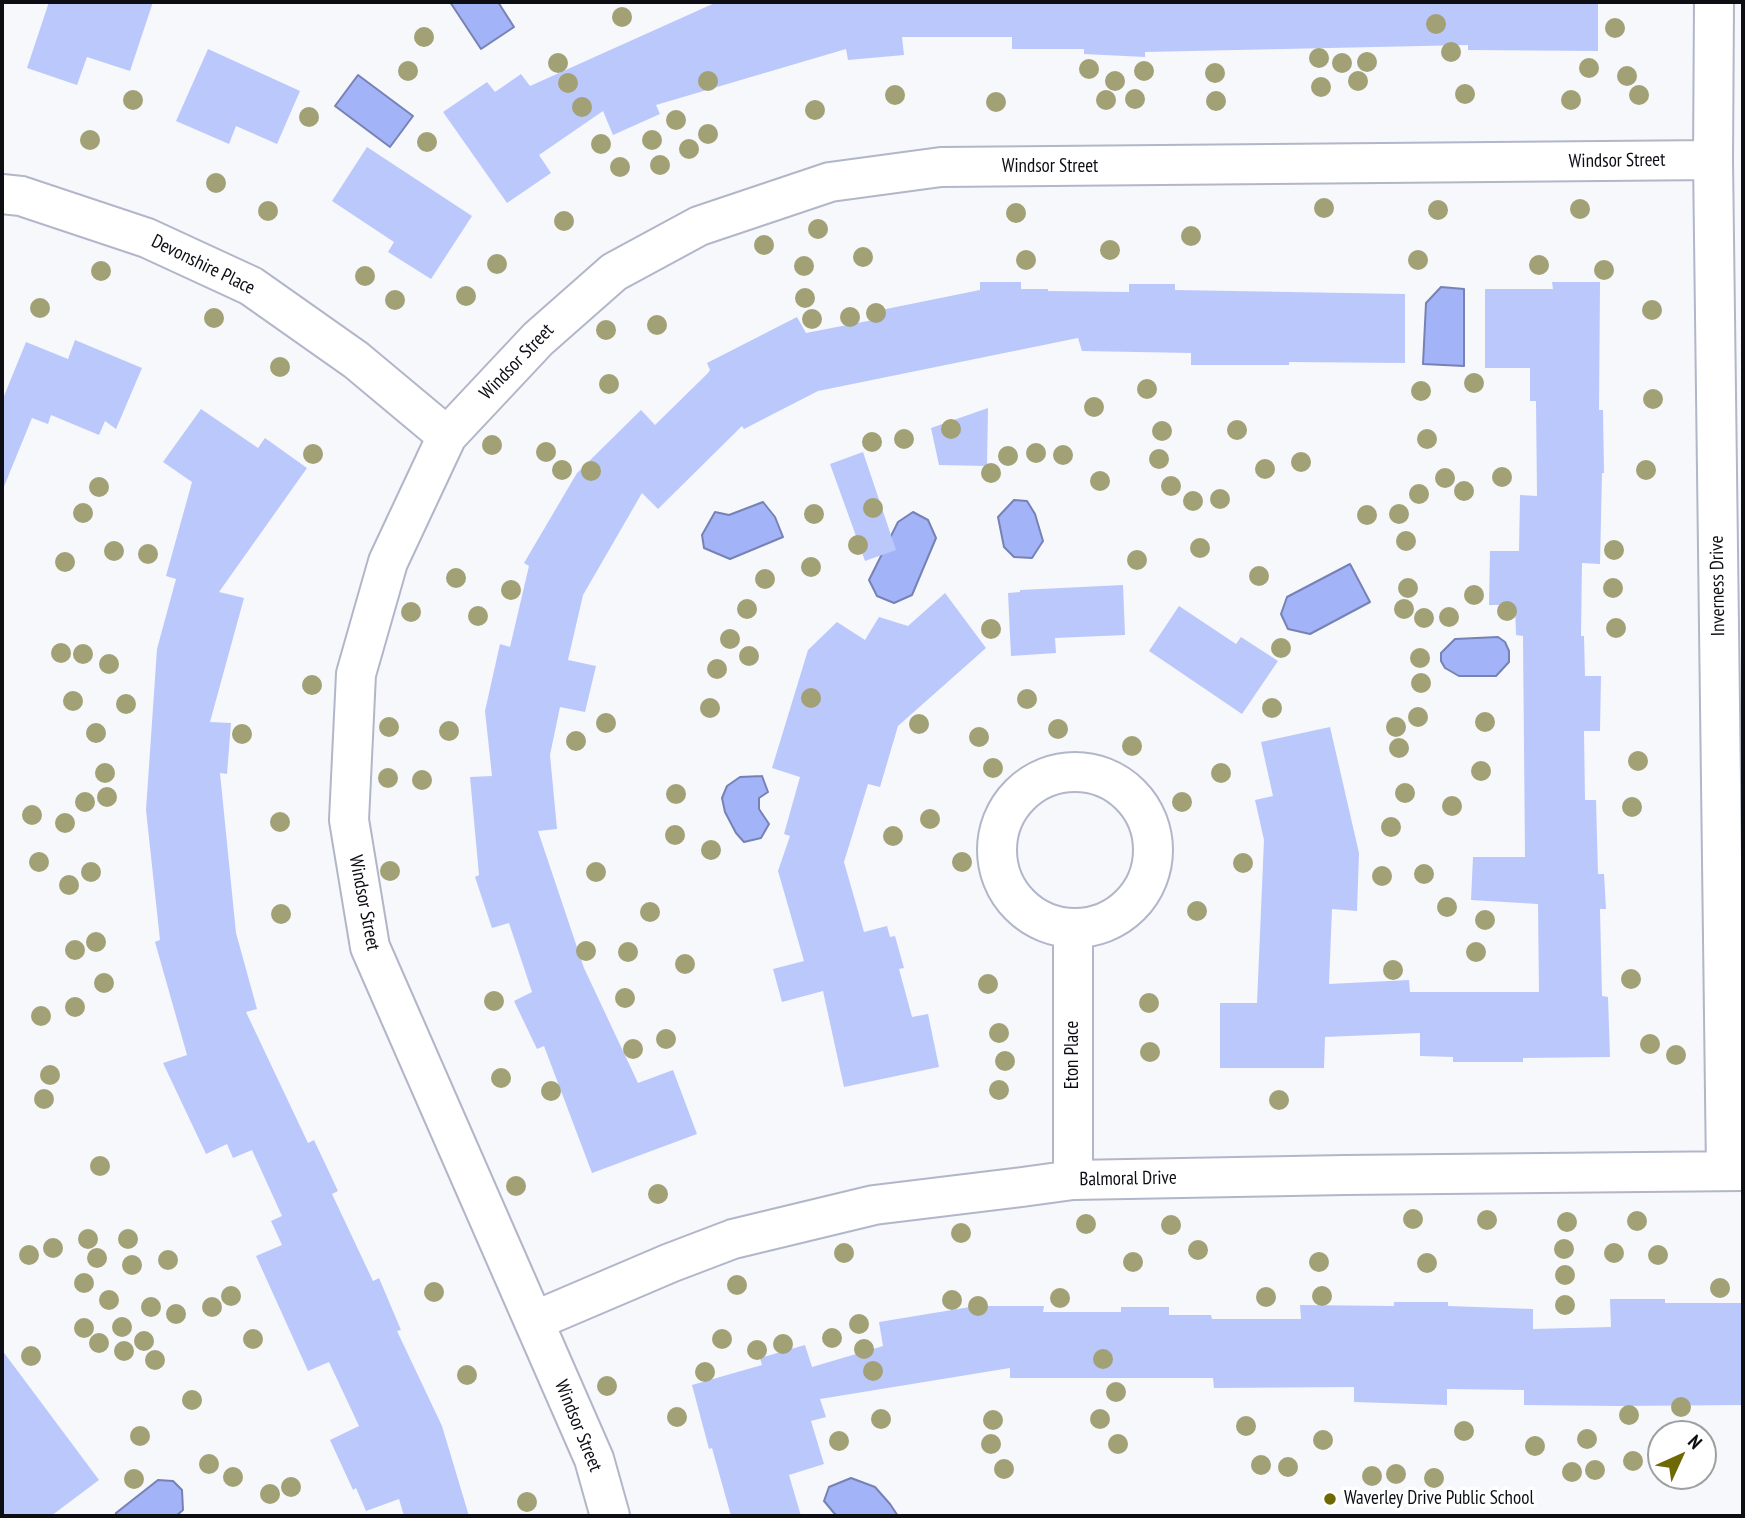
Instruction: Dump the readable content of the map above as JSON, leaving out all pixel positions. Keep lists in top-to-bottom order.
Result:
{
  "streets": {
    "street": [
      "Windsor Street",
      "Devonshire Place",
      "Inverness Drive",
      "Eton Place",
      "Balmoral Drive"
    ]
  },
  "crossings": [
    ["Windsor Street", "Devonshire Place"],
    ["Windsor Street", "Inverness Drive"],
    ["Windsor Street", "Balmoral Drive"],
    ["Inverness Drive", "Balmoral Drive"],
    ["Eton Place", "Balmoral Drive"]
  ],
  "places": ["Waverley Drive Public School"],
  "north": "top right"
}
